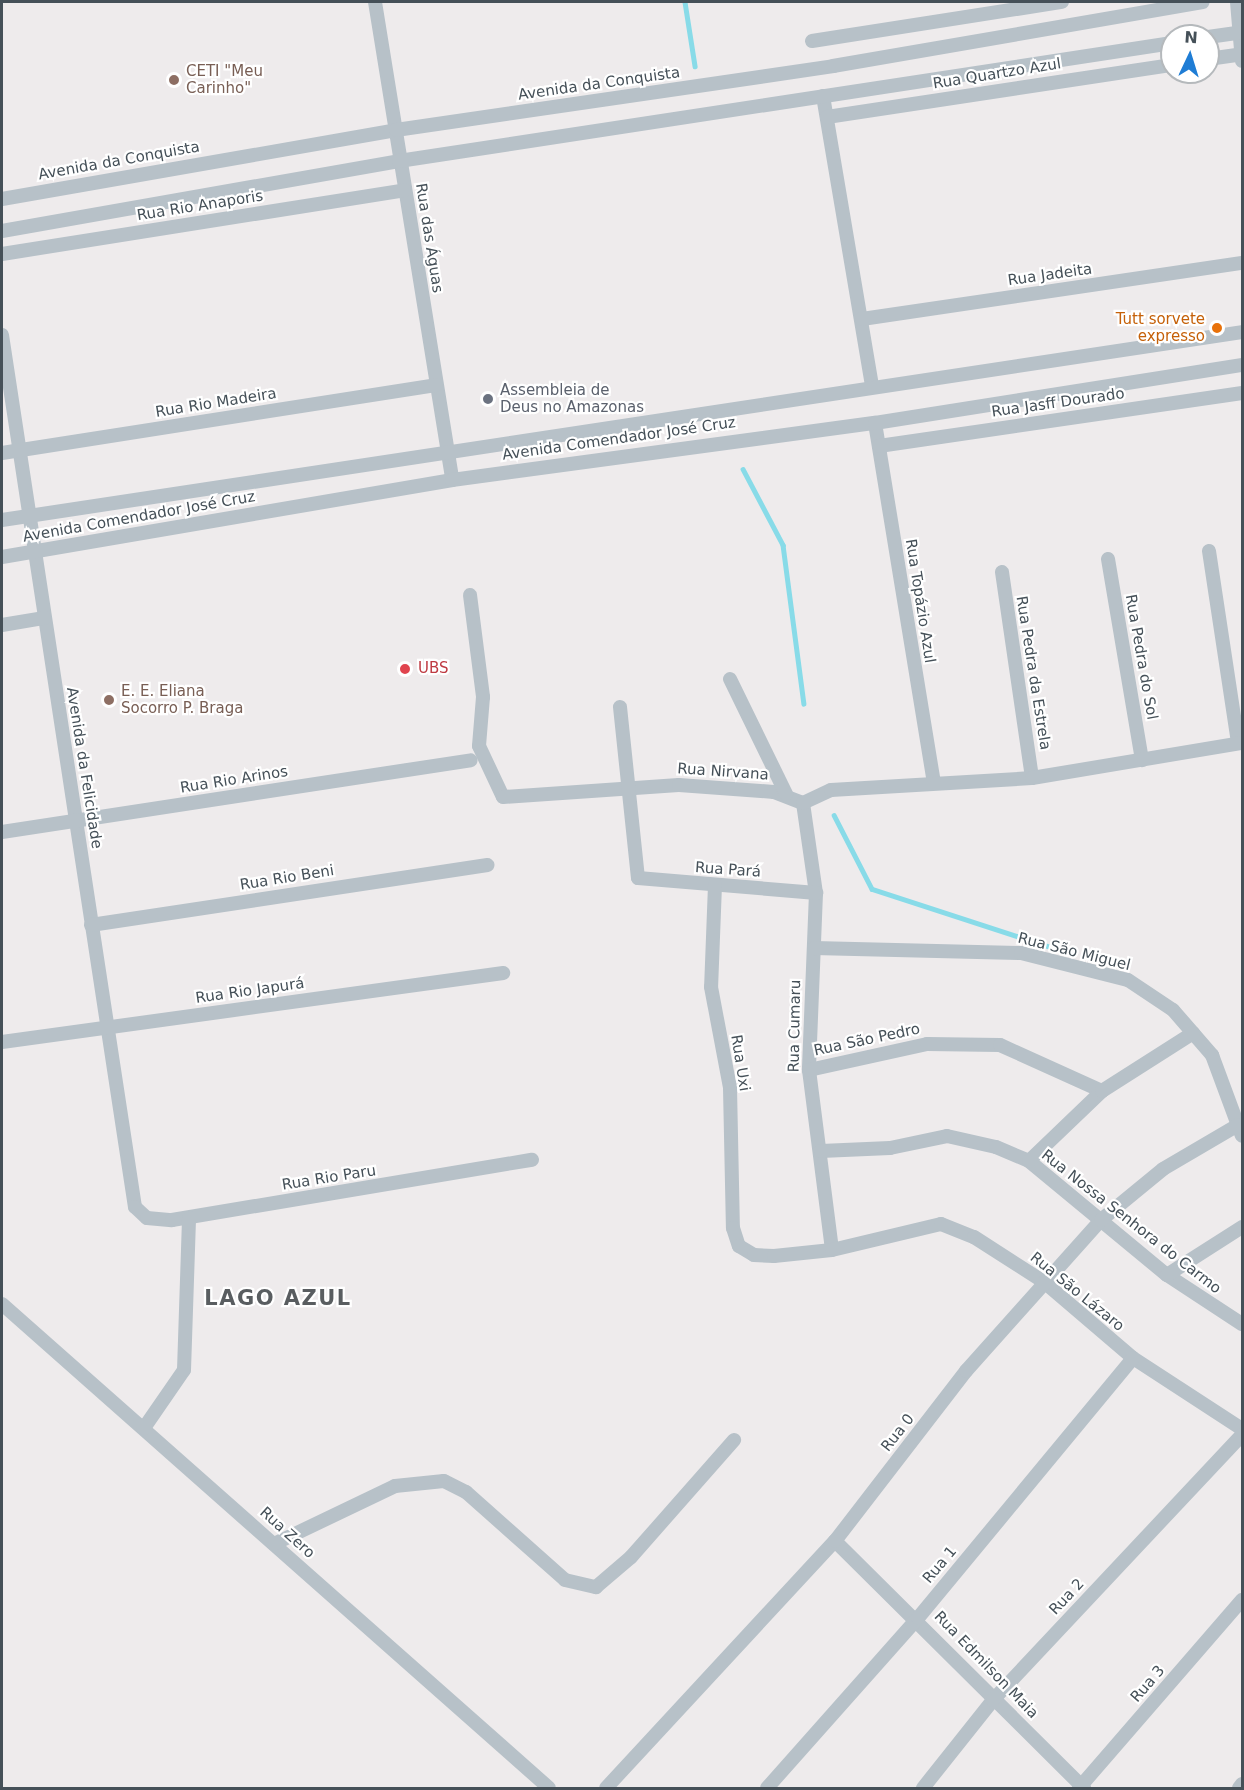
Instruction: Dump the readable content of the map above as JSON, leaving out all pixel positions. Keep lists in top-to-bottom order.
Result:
{
  "streets": {
    "street": [
      "Rua Quartzo Azul",
      "Avenida da Conquista",
      "Rua Rio Anaporis",
      "Rua das Águas",
      "Rua Jadeita",
      "Rua Rio Madeira",
      "Rua Jasff Dourado",
      "Avenida Comendador José Cruz",
      "Rua Topázio Azul",
      "Rua Pedra do Sol",
      "Rua Pedra da Estrela",
      "Avenida da Felicidade",
      "Rua Nirvana",
      "Rua Rio Arinos",
      "Rua Pará",
      "Rua Rio Beni",
      "Rua São Miguel",
      "Rua Rio Japurá",
      "Rua Cumaru",
      "Rua São Pedro",
      "Rua Uxi",
      "Rua Rio Paru",
      "Rua Nossa Senhora do Carmo",
      "Rua São Lázaro",
      "Rua 0",
      "Rua Zero",
      "Rua 1",
      "Rua 2",
      "Rua Edmilson Maia",
      "Rua 3"
    ]
  },
  "crossings": [
    ["Avenida da Conquista", "Rua das Águas"],
    ["Rua Rio Anaporis", "Rua das Águas"],
    ["Rua das Águas", "Rua Rio Madeira"],
    ["Rua das Águas", "Avenida Comendador José Cruz"],
    ["Rua Rio Madeira", "Avenida da Felicidade"],
    ["Rua Jasff Dourado", "Rua Topázio Azul"],
    ["Avenida Comendador José Cruz", "Rua Topázio Azul"],
    ["Avenida Comendador José Cruz", "Avenida da Felicidade"],
    ["Avenida da Felicidade", "Rua Rio Arinos"],
    ["Avenida da Felicidade", "Rua Rio Beni"],
    ["Avenida da Felicidade", "Rua Rio Japurá"],
    ["Avenida da Felicidade", "Rua Rio Paru"],
    ["Rua Nirvana", "Rua Pará"],
    ["Rua Nirvana", "Rua Cumaru"],
    ["Rua Pará", "Rua Cumaru"],
    ["Rua Pará", "Rua Uxi"],
    ["Rua São Miguel", "Rua Cumaru"],
    ["Rua São Miguel", "Rua 0"],
    ["Rua Cumaru", "Rua São Pedro"],
    ["Rua Cumaru", "Rua Nossa Senhora do Carmo"],
    ["Rua Cumaru", "Rua São Lázaro"],
    ["Rua Uxi", "Rua São Lázaro"],
    ["Rua Nossa Senhora do Carmo", "Rua 0"],
    ["Rua São Lázaro", "Rua 0"],
    ["Rua São Lázaro", "Rua 1"],
    ["Rua 0", "Rua Edmilson Maia"],
    ["Rua 1", "Rua Edmilson Maia"],
    ["Rua 2", "Rua Edmilson Maia"],
    ["Rua Edmilson Maia", "Rua 3"]
  ],
  "districts": ["LAGO AZUL"],
  "places": [
    "CETI \"Meu Carinho\"",
    "Tutt sorvete expresso",
    "Assembleia de Deus no Amazonas",
    "UBS",
    "E. E. Eliana Socorro P. Braga"
  ],
  "north": "top"
}
